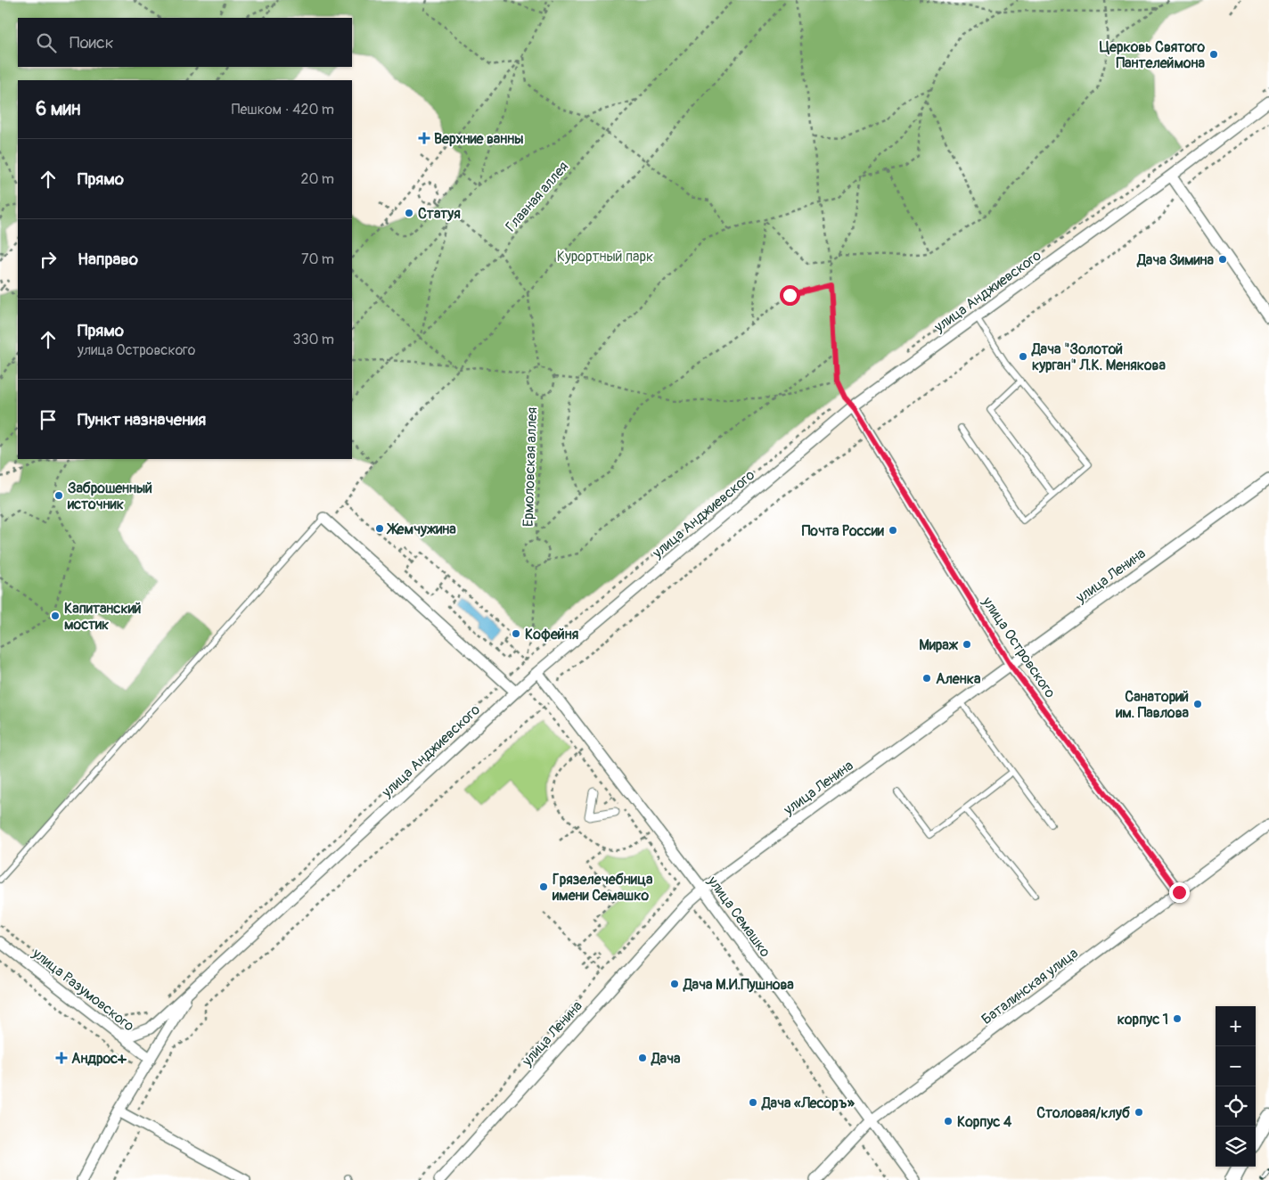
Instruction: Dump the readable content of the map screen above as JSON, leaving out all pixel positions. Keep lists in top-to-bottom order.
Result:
{
  "streets": {
    "street": [
      "улица Анджиевского",
      "улица Ленина",
      "улица Островского",
      "улица Семашко",
      "Баталинская улица",
      "улица Разумовского"
    ],
    "path": ["Главная аллея", "Ермоловская аллея"]
  },
  "crossings": [
    ["улица Анджиевского", "улица Островского"],
    ["улица Анджиевского", "улица Семашко"],
    ["улица Анджиевского", "улица Разумовского"],
    ["улица Ленина", "улица Островского"],
    ["улица Ленина", "улица Семашко"],
    ["улица Островского", "Баталинская улица"],
    ["улица Семашко", "Баталинская улица"]
  ],
  "parks": ["Курортный парк"],
  "places": {
    "other": [
      "Церковь Святого Пантелеймона",
      "Статуя",
      "Дача Зимина",
      "Дача \"Золотой курган\" Л.К. Менякова",
      "Заброшенный источник",
      "Жемчужина",
      "Почта России",
      "Капитанский мостик",
      "Кофейня",
      "Мираж",
      "Аленка",
      "Санаторий им. Павлова",
      "Грязелечебница имени Семашко",
      "Дача М.И.Пушнова",
      "корпус 1",
      "Дача",
      "Дача «Лесоръ»",
      "Столовая/клуб",
      "Корпус 4"
    ],
    "health": ["Верхние ванны", "Андрос+"]
  },
  "page": {
    "search": "Поиск",
    "heading": ["6 мин", "Пешком · 420 m"],
    "list": [
      ["Прямо", "20 m"],
      ["Направо", "70 m"],
      ["Прямо", "улица Островского", "330 m"],
      "Пункт назначения"
    ],
    "map_buttons": ["+", "−"]
  }
}
